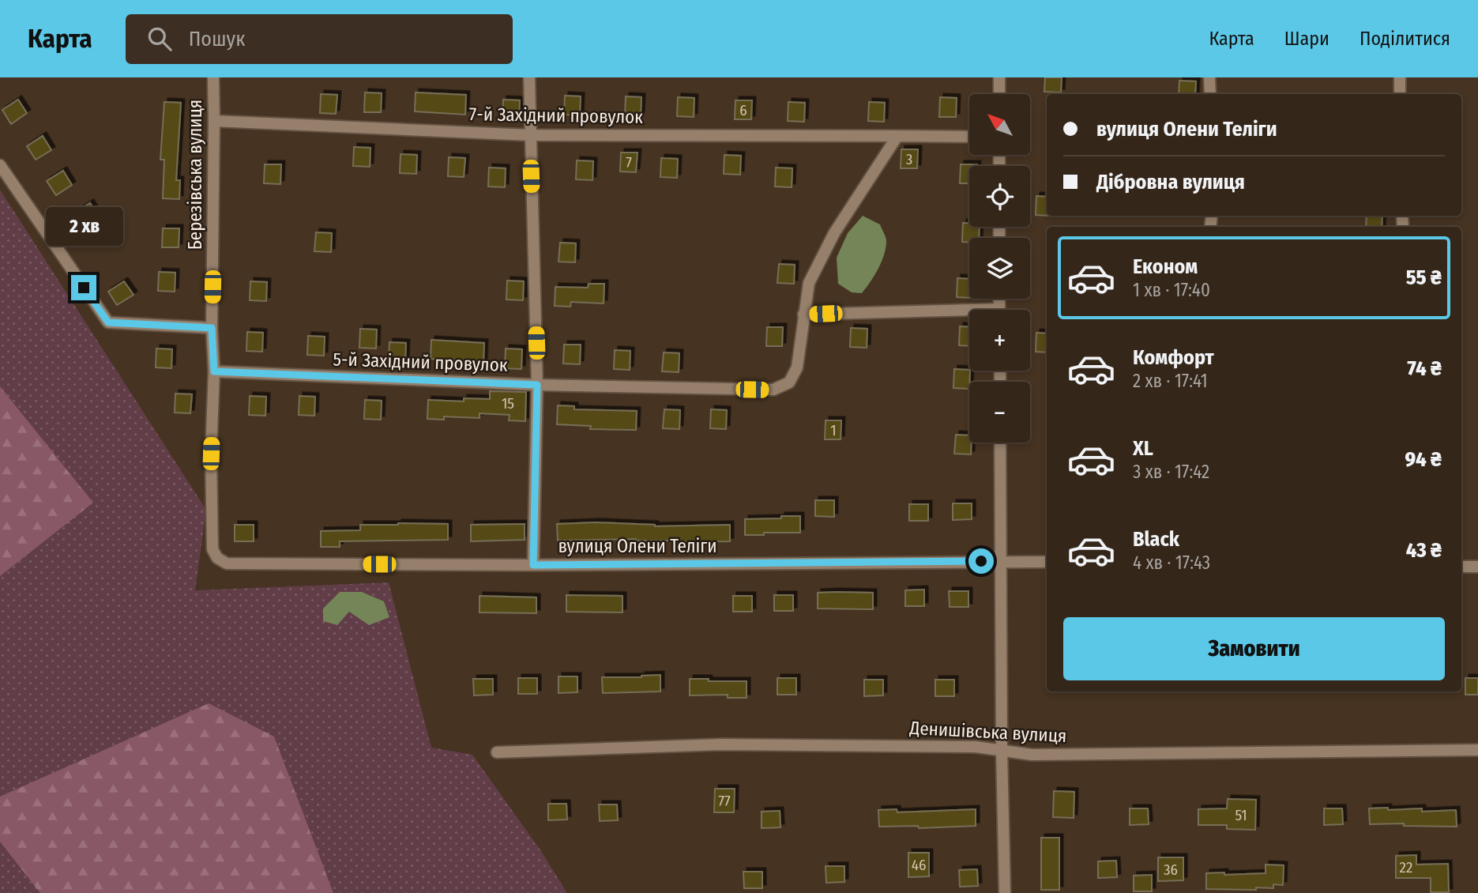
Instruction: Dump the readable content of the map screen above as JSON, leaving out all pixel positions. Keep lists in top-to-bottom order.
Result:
{
  "streets": {
    "street": [
      "7-й Західний провулок",
      "Березівська вулиця",
      "5-й Західний провулок",
      "вулиця Олени Теліги",
      "Денишівська вулиця"
    ]
  },
  "crossings": [
    ["7-й Західний провулок", "Березівська вулиця"],
    ["Березівська вулиця", "5-й Західний провулок"],
    ["Березівська вулиця", "вулиця Олени Теліги"]
  ],
  "house_numbers": [
    "6",
    "3",
    "7",
    "15",
    "1",
    "77",
    "51",
    "46",
    "22",
    "36"
  ],
  "north": "top left",
  "page": {
    "header": "Карта",
    "search": "Пошук",
    "nav": ["Карта", "Шари", "Поділитися"],
    "map_buttons": ["+", "−"],
    "banner": ["вулиця Олени Теліги", "Дібровна вулиця"],
    "bubble": "2 хв",
    "list": [
      {
        "name": "Економ",
        "note": "1 хв · 17:40",
        "value": "55 ₴"
      },
      {
        "name": "Комфорт",
        "note": "2 хв · 17:41",
        "value": "74 ₴"
      },
      {
        "name": "XL",
        "note": "3 хв · 17:42",
        "value": "94 ₴"
      },
      {
        "name": "Black",
        "note": "4 хв · 17:43",
        "value": "43 ₴"
      }
    ],
    "buttons": "Замовити"
  }
}
